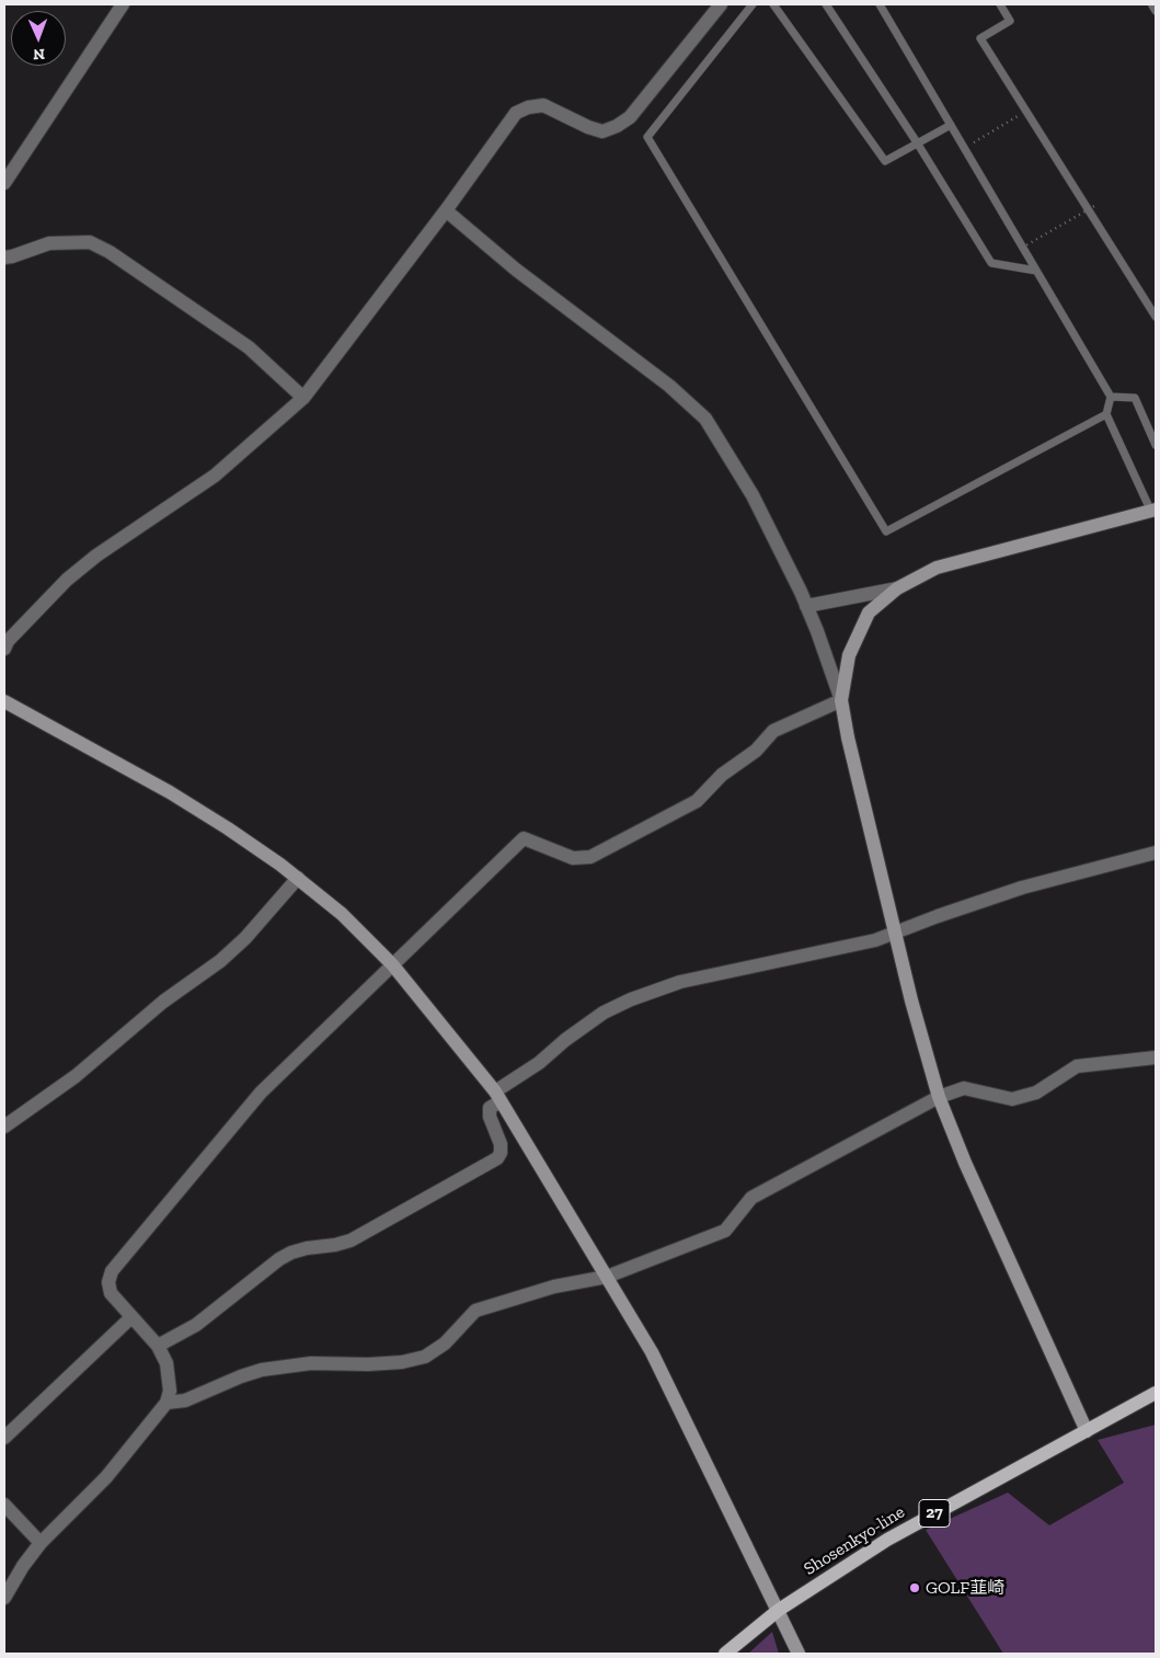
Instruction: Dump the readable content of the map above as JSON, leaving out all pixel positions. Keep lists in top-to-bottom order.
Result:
{
  "streets": {
    "main road": ["27", "Shosenkyo-line"]
  },
  "places": ["GOLF韮崎"],
  "north": "bottom"
}
